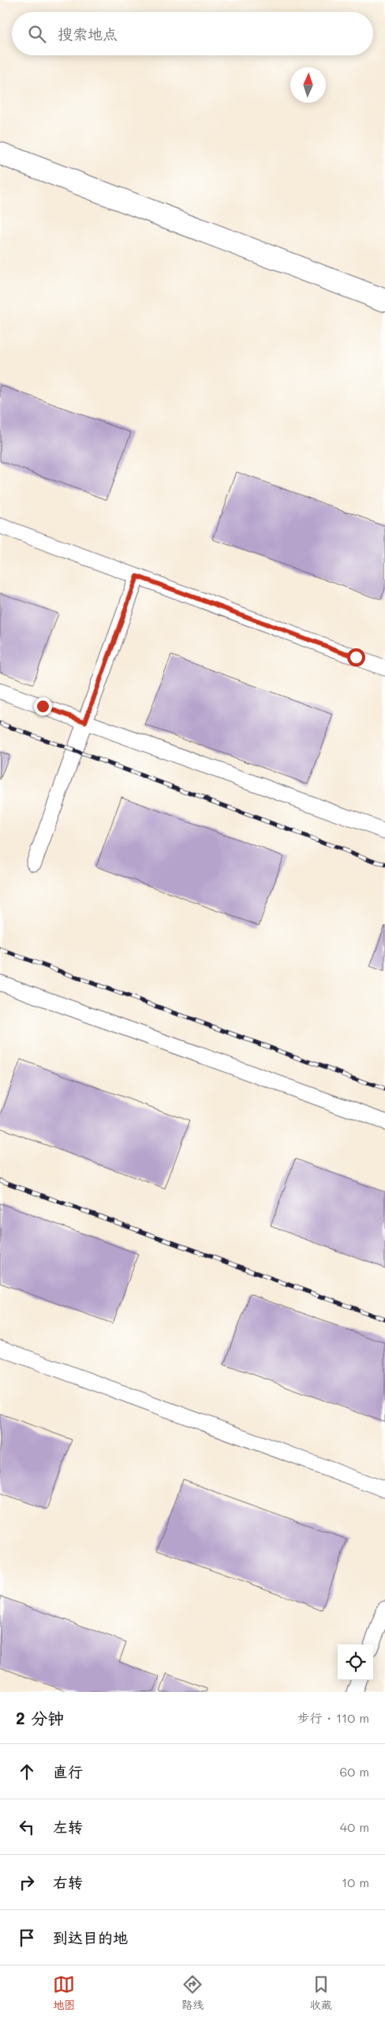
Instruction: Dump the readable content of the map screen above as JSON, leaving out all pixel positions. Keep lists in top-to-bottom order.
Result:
{
  "north": "top",
  "page": {
    "search": "搜索地点",
    "heading": ["2 分钟", "步行 · 110 m"],
    "list": [
      ["直行", "60 m"],
      ["左转", "40 m"],
      ["右转", "10 m"],
      "到达目的地"
    ],
    "nav": ["地图", "路线", "收藏"]
  }
}
